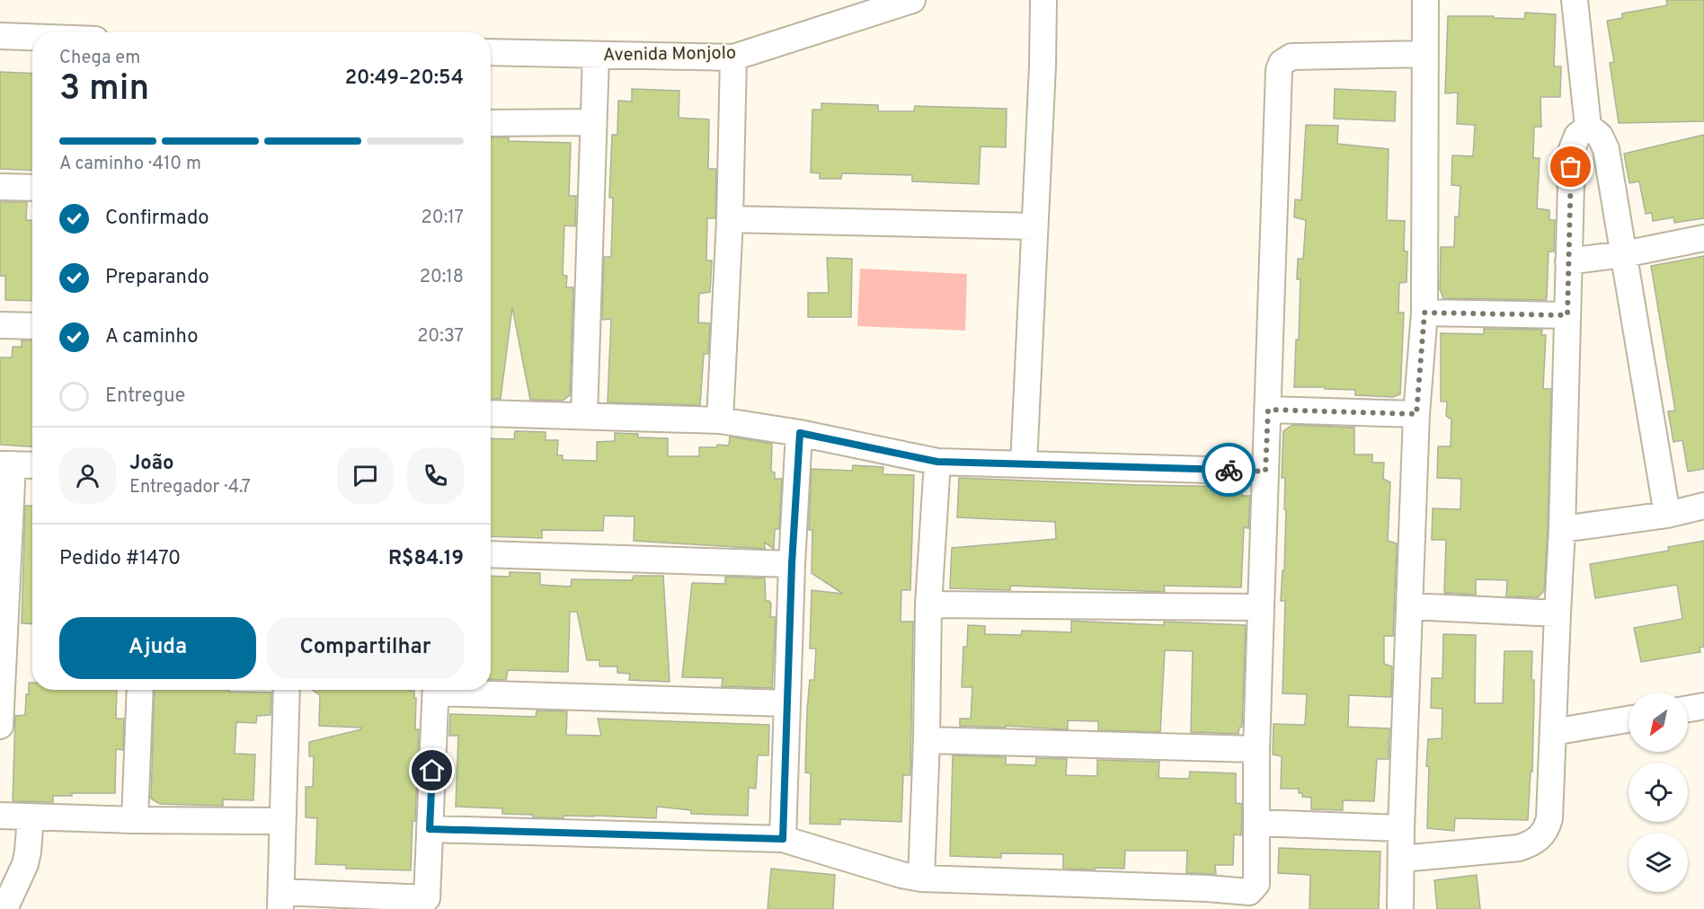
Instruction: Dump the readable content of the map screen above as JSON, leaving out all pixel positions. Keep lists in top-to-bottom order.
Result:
{
  "streets": {
    "street": ["Avenida Monjolo"]
  },
  "north": "bottom left",
  "page": {
    "heading": ["3 min", "Chega em", "20:49–20:54"],
    "panel": [
      "João",
      "Entregador · 4.7",
      "Pedido #1470",
      "R$84.19"
    ],
    "bar": "A caminho · 410 m",
    "list": [
      ["Confirmado", "20:17"],
      ["Preparando", "20:18"],
      ["A caminho", "20:37"],
      "Entregue"
    ],
    "buttons": ["Ajuda", "Compartilhar"]
  }
}
